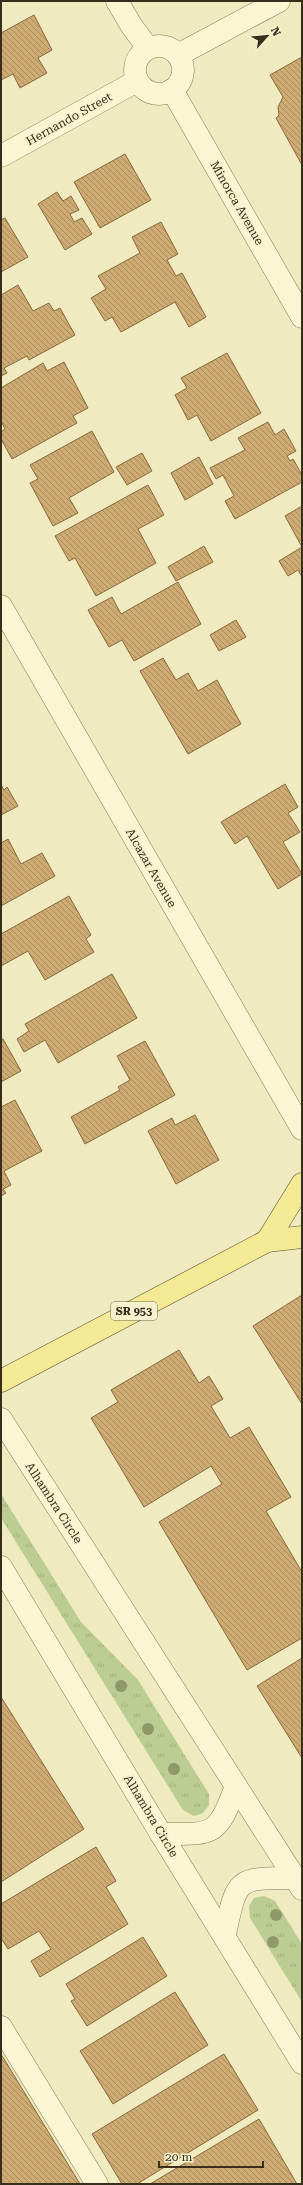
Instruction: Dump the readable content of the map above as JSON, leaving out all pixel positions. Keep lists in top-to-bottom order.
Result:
{
  "streets": {
    "main road": ["SR 953"],
    "street": [
      "Hernando Street",
      "Minorca Avenue",
      "Alcazar Avenue",
      "Alhambra Circle"
    ]
  },
  "crossings": [
    ["Hernando Street", "Minorca Avenue"]
  ],
  "scale_bar": "20 m",
  "north": "top right"
}
